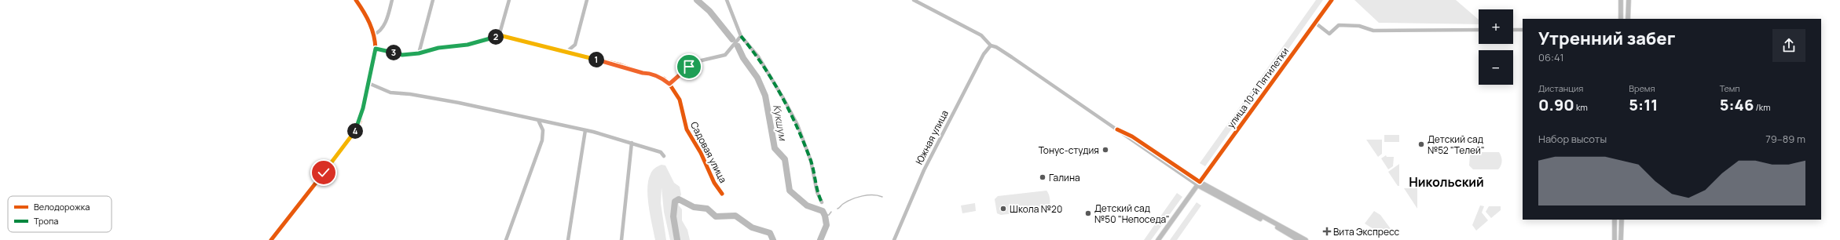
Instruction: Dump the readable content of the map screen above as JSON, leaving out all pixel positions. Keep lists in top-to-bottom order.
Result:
{
  "streets": {
    "main road": ["улица 10-й Пятилетки"],
    "street": ["Южная улица", "Садовая улица"]
  },
  "districts": ["Никольский"],
  "water": ["Кукшум"],
  "places": {
    "other": [
      "Детский сад №52 \"Телей\"",
      "Тонус-студия",
      "Галина",
      "Школа №20",
      "Детский сад №50 \"Непоседа\""
    ],
    "health": ["Вита Экспресс"]
  },
  "legend": ["Велодорожка", "Тропа"],
  "page": {
    "map_buttons": ["+", "−"],
    "heading": ["Утренний забег", "06:41"],
    "pins": [
      "2",
      "3",
      "1",
      "4"
    ],
    "stats": [
      ["Дистанция", "0.90 km"],
      ["Время", "5:11"],
      ["Темп", "5:46 /km"]
    ],
    "chart": ["Набор высоты", "79–89 m"]
  }
}
